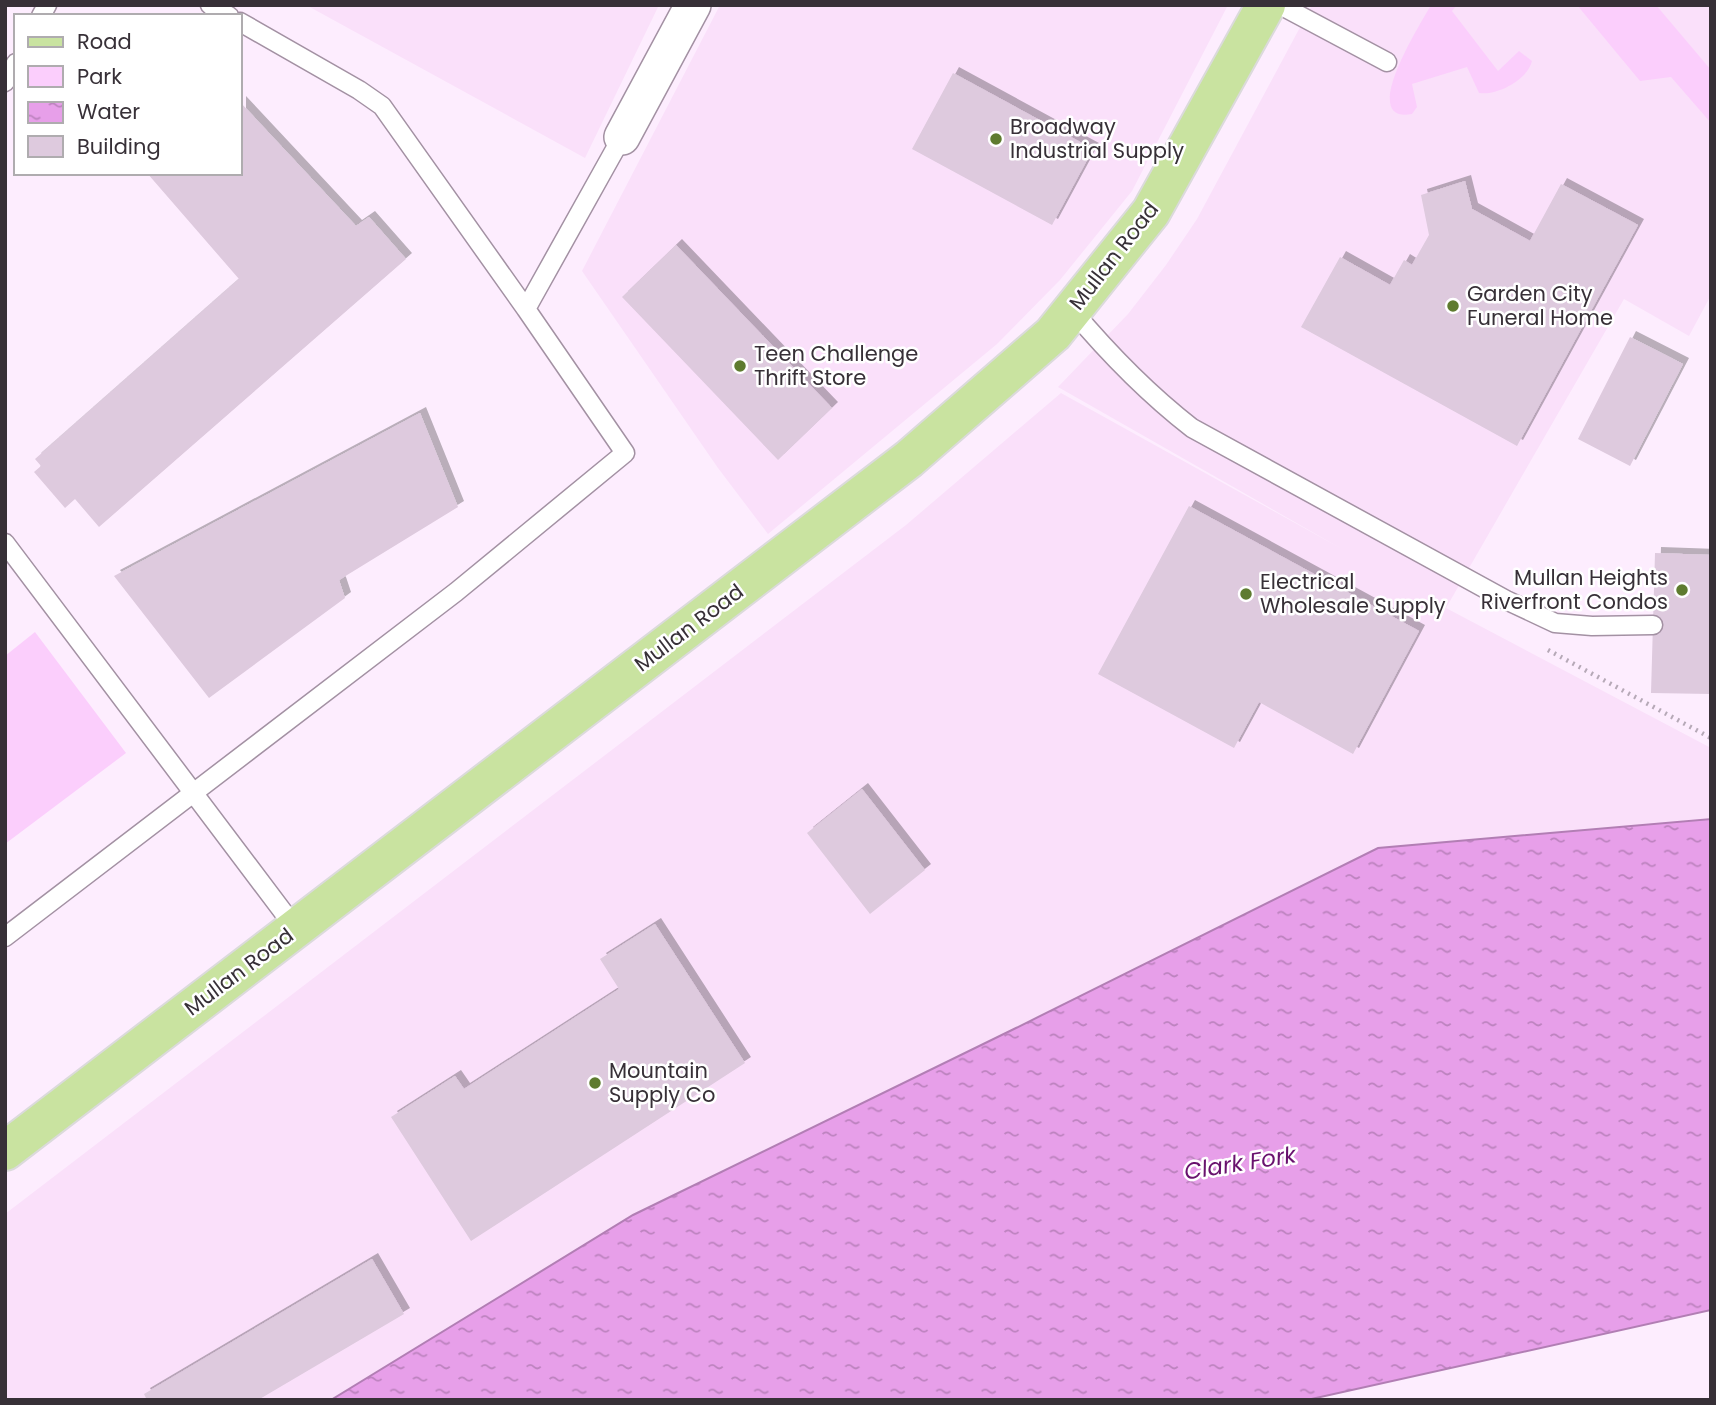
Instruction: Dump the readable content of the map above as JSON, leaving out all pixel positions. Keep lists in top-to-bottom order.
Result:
{
  "streets": {
    "main road": ["Mullan Road"]
  },
  "water": ["Clark Fork"],
  "places": [
    "Broadway Industrial Supply",
    "Garden City Funeral Home",
    "Teen Challenge Thrift Store",
    "Mullan Heights Riverfront Condos",
    "Electrical Wholesale Supply",
    "Mountain Supply Co"
  ],
  "legend": [
    "Road",
    "Park",
    "Water",
    "Building"
  ]
}
